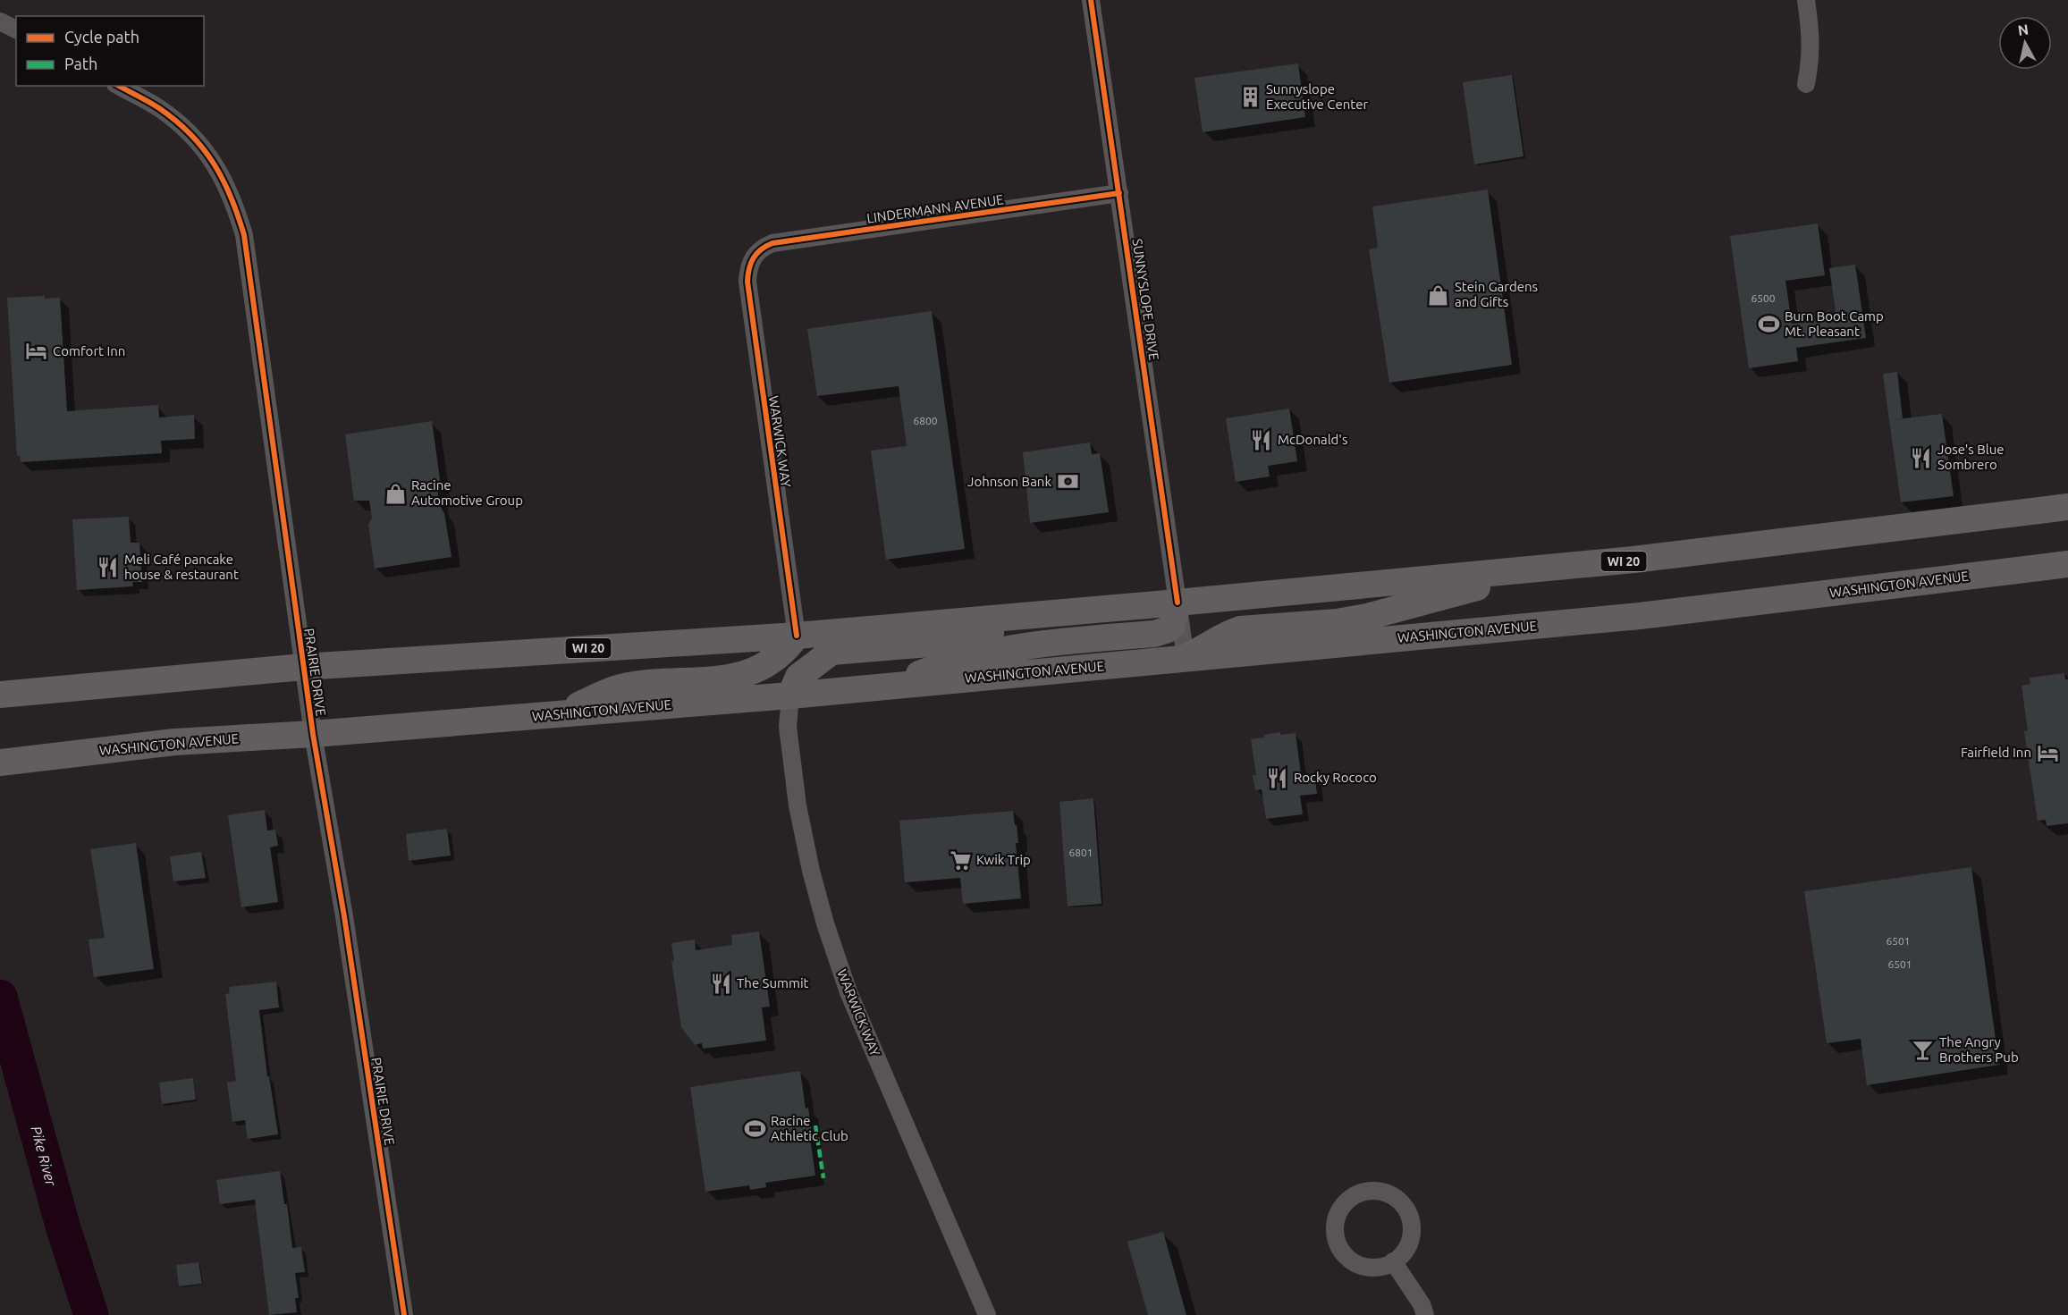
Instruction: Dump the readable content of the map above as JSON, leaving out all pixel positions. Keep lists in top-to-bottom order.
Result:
{
  "streets": {
    "main road": ["WI 20", "WASHINGTON AVENUE"],
    "street": [
      "LINDERMANN AVENUE",
      "SUNNYSLOPE DRIVE",
      "WARWICK WAY",
      "PRAIRIE DRIVE"
    ]
  },
  "crossings": [
    ["LINDERMANN AVENUE", "SUNNYSLOPE DRIVE"],
    ["LINDERMANN AVENUE", "WARWICK WAY"],
    ["SUNNYSLOPE DRIVE", "WI 20"],
    ["SUNNYSLOPE DRIVE", "WASHINGTON AVENUE"],
    ["WARWICK WAY", "WI 20"],
    ["WARWICK WAY", "WASHINGTON AVENUE"],
    ["WI 20", "PRAIRIE DRIVE"],
    ["WASHINGTON AVENUE", "PRAIRIE DRIVE"]
  ],
  "water": ["Pike River"],
  "places": {
    "building": ["Sunnyslope Executive Center"],
    "shop": ["Stein Gardens and Gifts", "Racine Automotive Group"],
    "sports": ["Burn Boot Camp Mt. Pleasant", "Racine Athletic Club"],
    "hotel": ["Comfort Inn", "Fairfield Inn"],
    "restaurant": [
      "McDonald's",
      "Jose's Blue Sombrero",
      "Meli Café pancake house & restaurant",
      "Rocky Rococo",
      "The Summit"
    ],
    "bank": ["Johnson Bank"],
    "supermarket": ["Kwik Trip"],
    "bar": ["The Angry Brothers Pub"]
  },
  "house_numbers": [
    "6500",
    "6800",
    "6801",
    "6501",
    "6501"
  ],
  "legend": ["Cycle path", "Path"],
  "north": "top"
}
